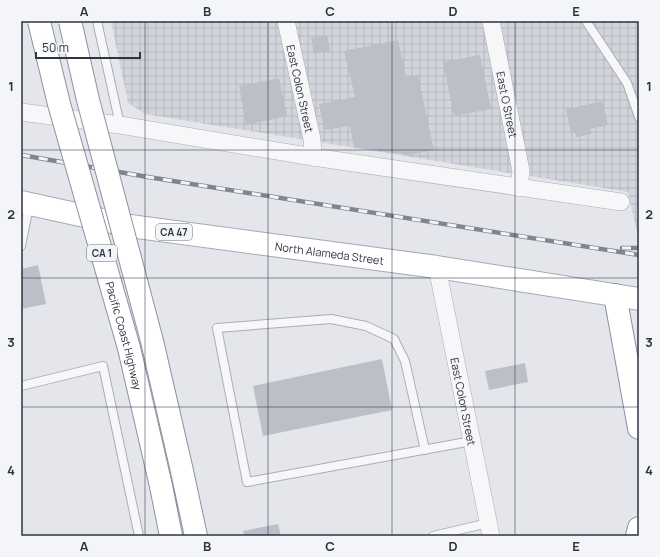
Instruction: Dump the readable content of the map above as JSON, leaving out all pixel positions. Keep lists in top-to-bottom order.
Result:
{
  "streets": {
    "main road": [
      "CA 47",
      "North Alameda Street",
      "CA 1",
      "Pacific Coast Highway"
    ],
    "street": ["East Colon Street", "East O Street"]
  },
  "crossings": [
    ["East Colon Street", "North Alameda Street"]
  ],
  "scale_bar": "50 m",
  "grid": {
    "columns": [
      "A",
      "B",
      "C",
      "D",
      "E"
    ],
    "rows": [
      "1",
      "2",
      "3",
      "4"
    ]
  }
}
